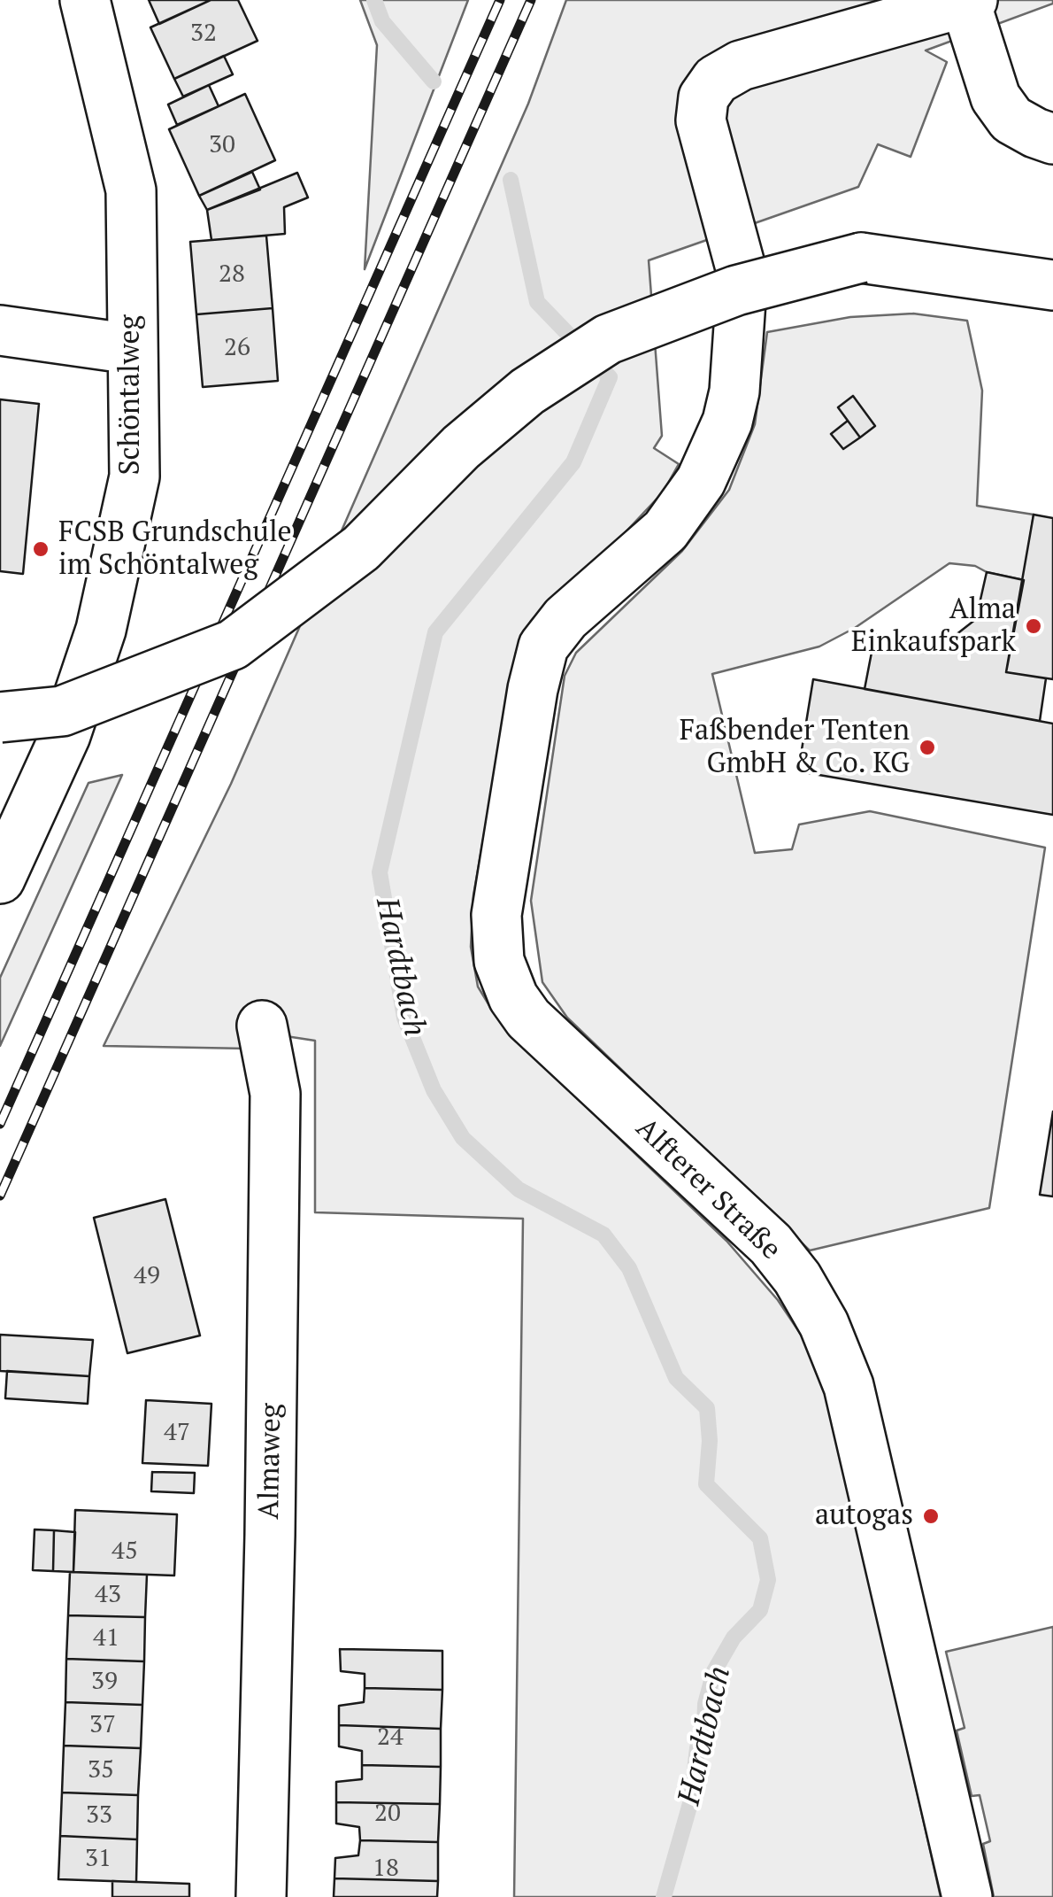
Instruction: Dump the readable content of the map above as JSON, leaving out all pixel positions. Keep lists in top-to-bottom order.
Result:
{
  "streets": {
    "street": ["Schöntalweg", "Alfterer Straße", "Almaweg"]
  },
  "water": ["Hardtbach"],
  "places": [
    "FCSB Grundschule im Schöntalweg",
    "Alma Einkaufspark",
    "Faßbender Tenten GmbH & Co. KG",
    "autogas"
  ],
  "house_numbers": [
    "32",
    "30",
    "28",
    "26",
    "49",
    "47",
    "45",
    "43",
    "41",
    "39",
    "37",
    "24",
    "35",
    "20",
    "33",
    "31",
    "18"
  ]
}
